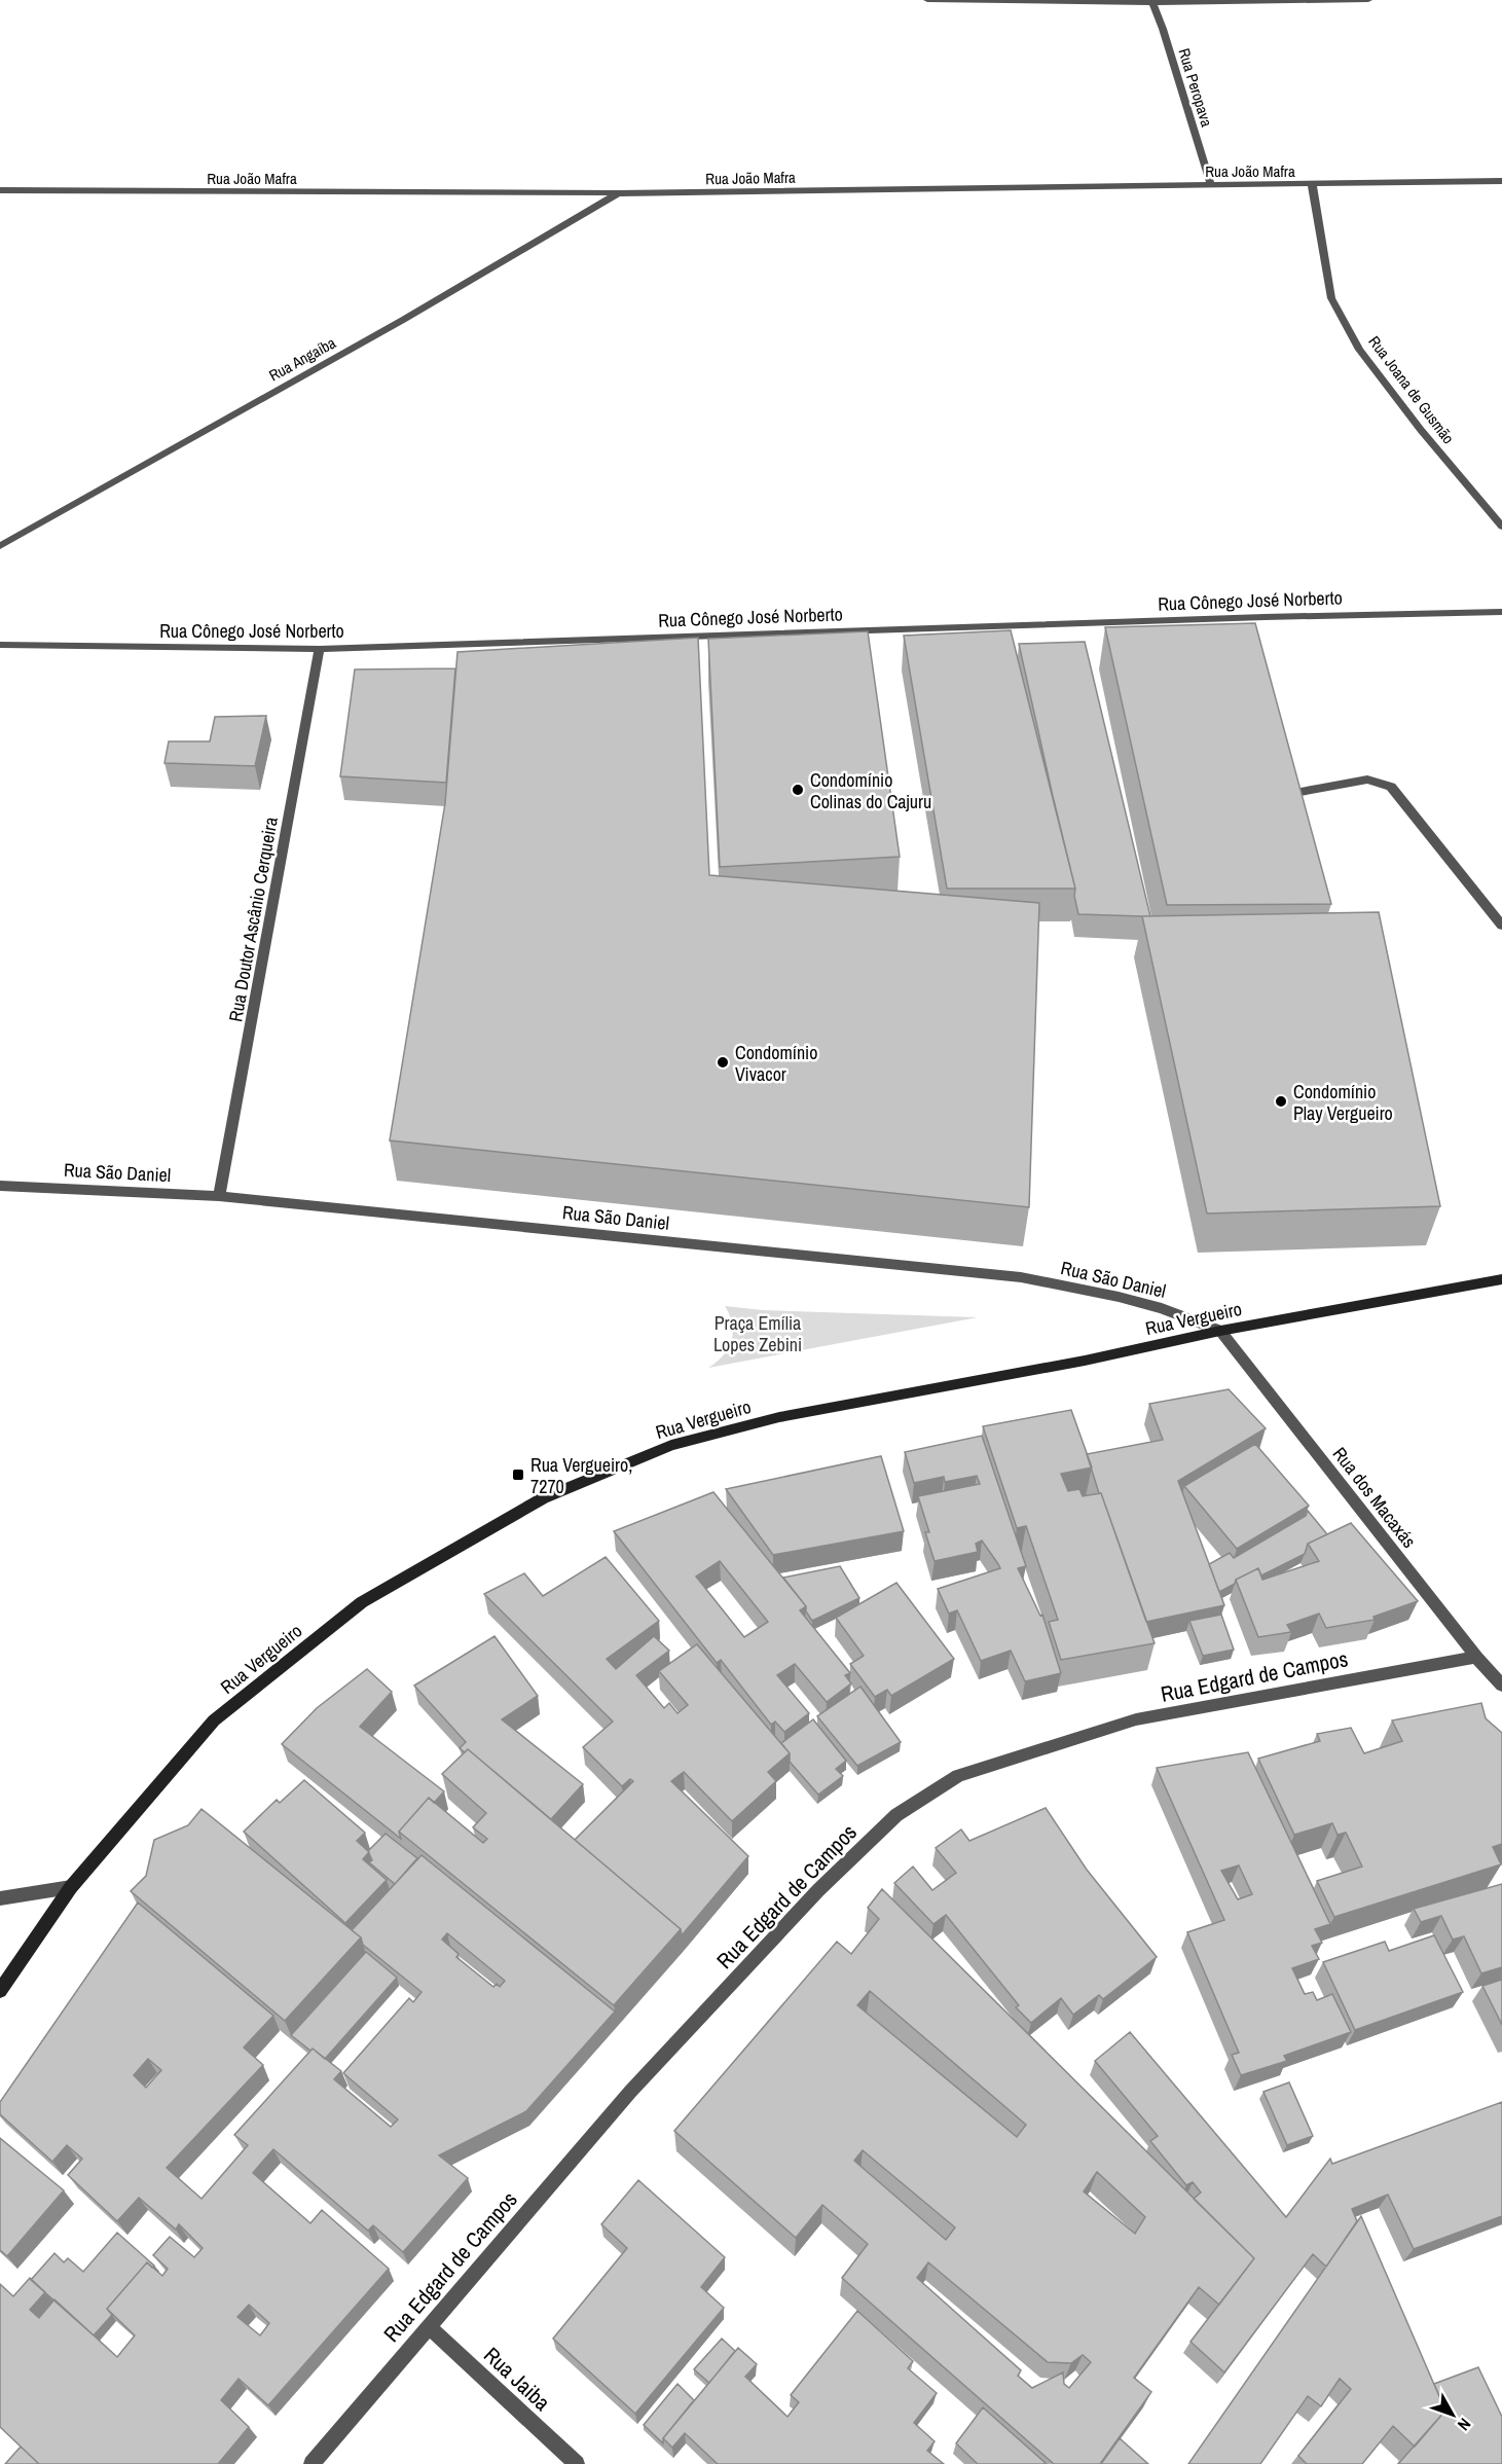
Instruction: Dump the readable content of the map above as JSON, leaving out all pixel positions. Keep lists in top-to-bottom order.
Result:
{
  "streets": {
    "main road": ["Rua Vergueiro"],
    "street": [
      "Rua Peropava",
      "Rua João Mafra",
      "Rua Angaíba",
      "Rua Joana de Gusmão",
      "Rua Cônego José Norberto",
      "Rua Doutor Ascânio Cerqueira",
      "Rua São Daniel",
      "Rua dos Macaxás",
      "Rua Edgard de Campos",
      "Rua Jaiba"
    ]
  },
  "crossings": [
    ["Rua Peropava", "Rua João Mafra"],
    ["Rua João Mafra", "Rua Angaíba"],
    ["Rua João Mafra", "Rua Joana de Gusmão"],
    ["Rua Cônego José Norberto", "Rua Doutor Ascânio Cerqueira"],
    ["Rua Doutor Ascânio Cerqueira", "Rua São Daniel"],
    ["Rua São Daniel", "Rua Vergueiro"],
    ["Rua São Daniel", "Rua dos Macaxás"],
    ["Rua Vergueiro", "Rua dos Macaxás"],
    ["Rua dos Macaxás", "Rua Edgard de Campos"],
    ["Rua Edgard de Campos", "Rua Jaiba"]
  ],
  "parks": ["Praça Emília Lopes Zebini"],
  "places": {
    "other": ["Condomínio Colinas do Cajuru", "Condomínio Vivacor", "Condomínio Play Vergueiro"],
    "transit": ["Rua Vergueiro, 7270"]
  },
  "north": "bottom right"
}
